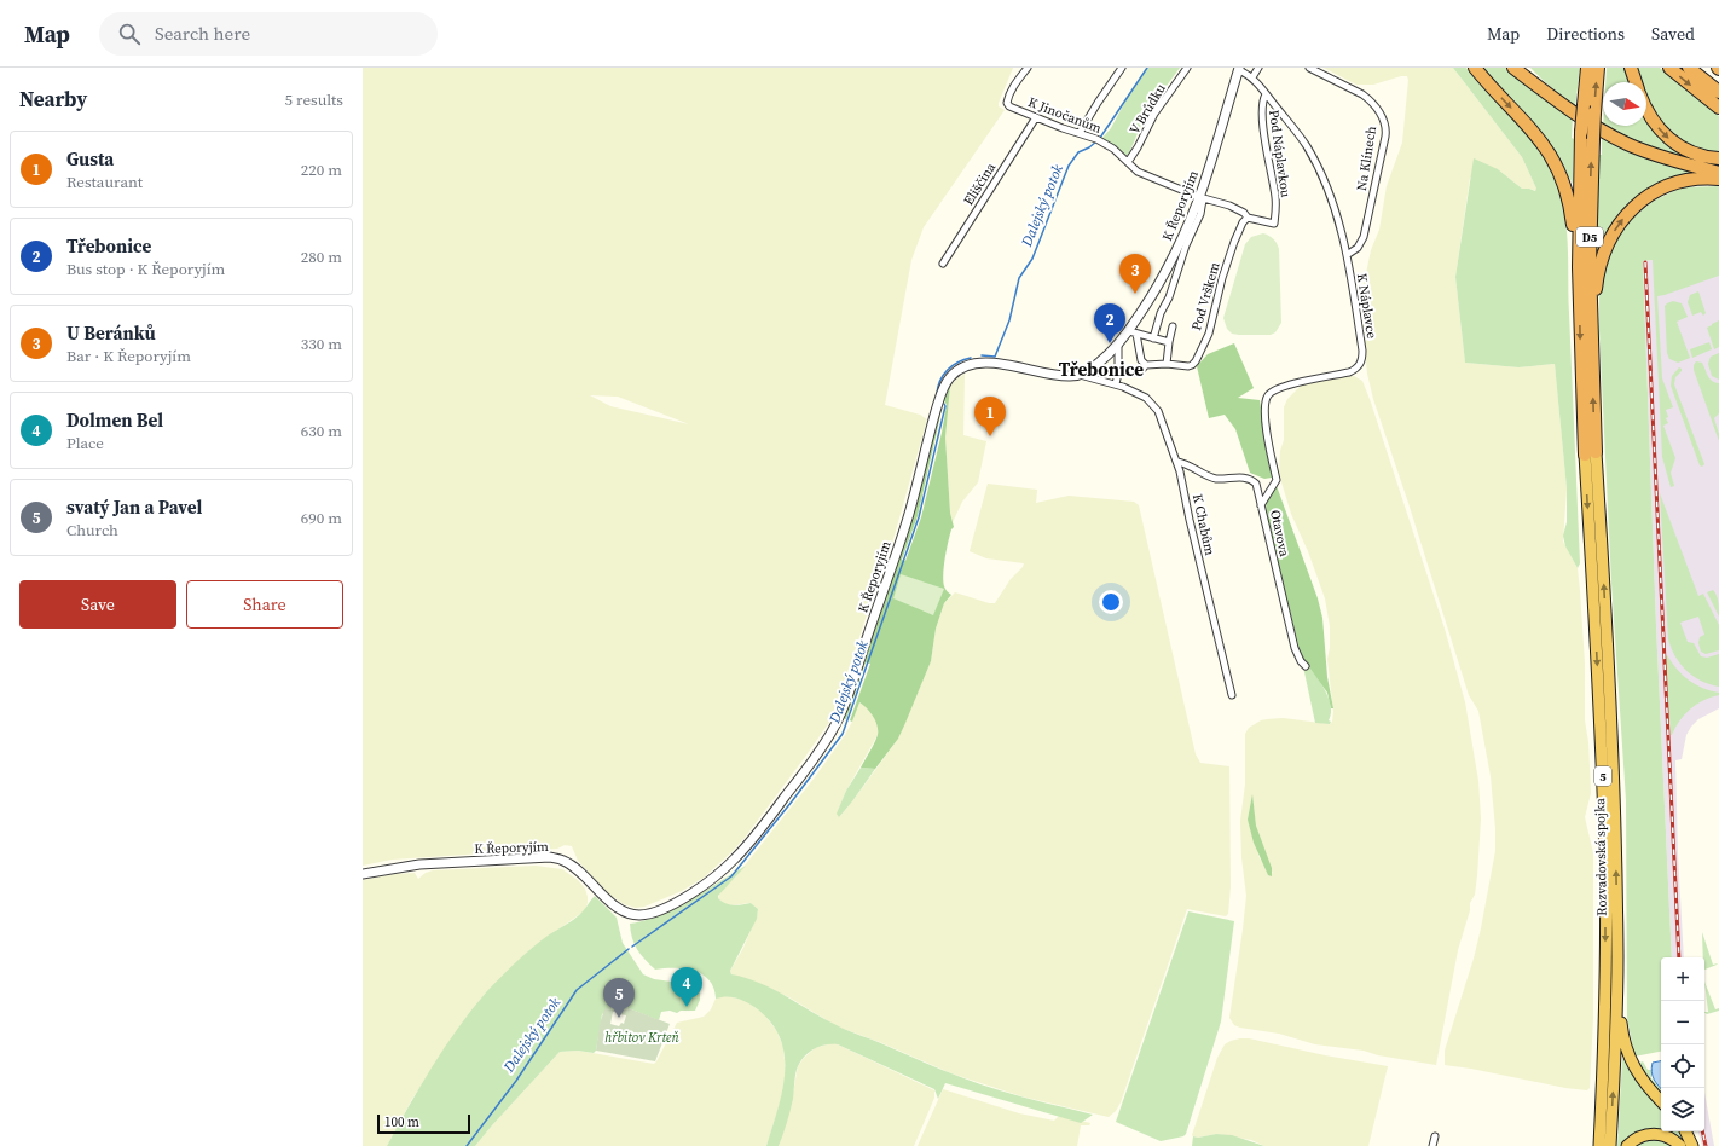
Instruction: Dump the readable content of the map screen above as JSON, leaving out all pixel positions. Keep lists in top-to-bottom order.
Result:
{
  "streets": {
    "highway": ["D5", "5", "Rozvadovská spojka"],
    "street": [
      "V Brůdku",
      "K Jinočanům",
      "Pod Náplavkou",
      "Na Klínech",
      "Eliščina",
      "K Řeporyjím",
      "Pod Vrškem",
      "K Náplavce",
      "K Chabům",
      "Otavova"
    ]
  },
  "crossings": [
    ["V Brůdku", "K Jinočanům"],
    ["K Jinočanům", "Pod Náplavkou"],
    ["K Jinočanům", "Eliščina"],
    ["K Jinočanům", "K Řeporyjím"],
    ["Pod Náplavkou", "K Řeporyjím"],
    ["Pod Náplavkou", "Pod Vrškem"],
    ["Pod Náplavkou", "K Náplavce"],
    ["Na Klínech", "K Náplavce"],
    ["K Řeporyjím", "K Náplavce"],
    ["K Řeporyjím", "K Chabům"],
    ["D5", "Rozvadovská spojka"],
    ["K Náplavce", "Otavova"],
    ["K Chabům", "Otavova"]
  ],
  "districts": ["Třebonice"],
  "water": ["Dalejský potok"],
  "parks": ["hřbitov Krteň"],
  "scale_bar": "100 m",
  "north": "right",
  "page": {
    "header": "Map",
    "search": "Search here",
    "nav": ["Map", "Directions", "Saved"],
    "heading": ["Nearby", "5 results"],
    "list": [
      {
        "mark": "1",
        "name": "Gusta",
        "note": "Restaurant",
        "value": "220 m"
      },
      {
        "mark": "2",
        "name": "Třebonice",
        "note": "Bus stop · K Řeporyjím",
        "value": "280 m"
      },
      {
        "mark": "3",
        "name": "U Beránků",
        "note": "Bar · K Řeporyjím",
        "value": "330 m"
      },
      {
        "mark": "4",
        "name": "Dolmen Bel",
        "note": "Place",
        "value": "630 m"
      },
      {
        "mark": "5",
        "name": "svatý Jan a Pavel",
        "note": "Church",
        "value": "690 m"
      }
    ],
    "pins": [
      "3",
      "2",
      "1",
      "4",
      "5"
    ],
    "buttons": ["Save", "Share"],
    "map_buttons": ["+", "−"],
    "scale": "100 m"
  }
}
